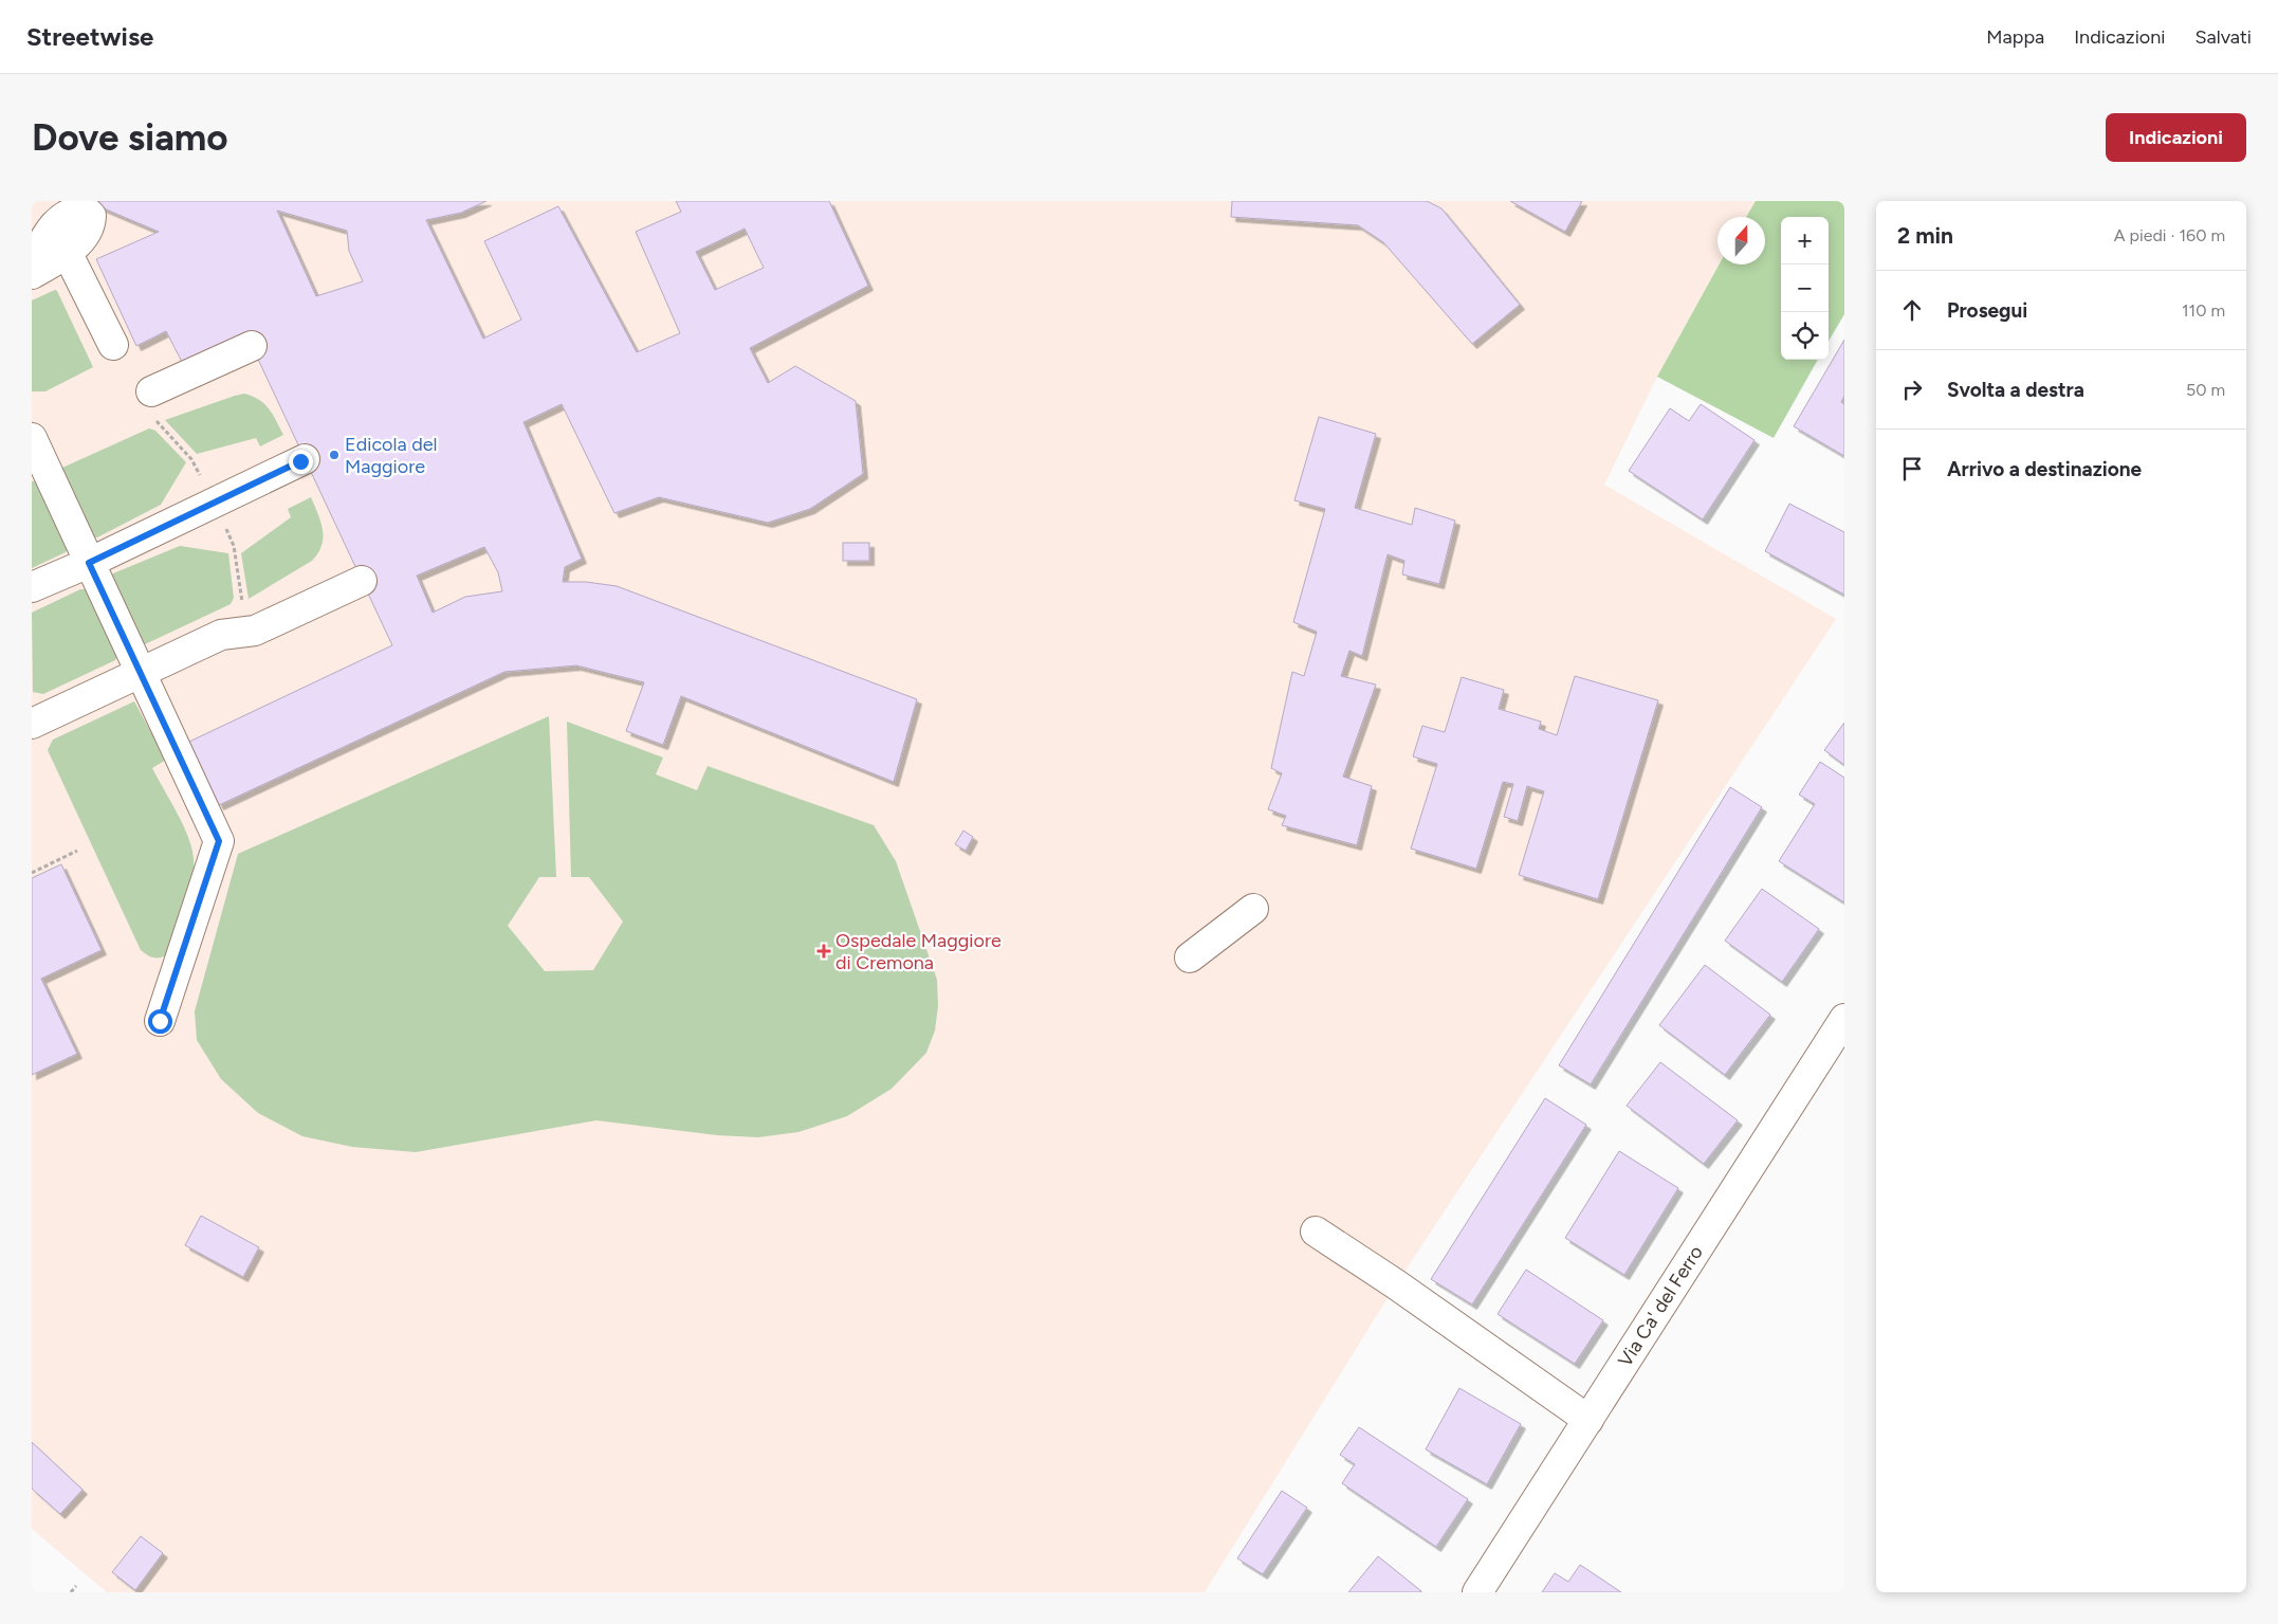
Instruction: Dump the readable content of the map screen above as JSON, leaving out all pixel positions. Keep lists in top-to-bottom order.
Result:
{
  "streets": {
    "street": ["Via Ca' del Ferro"]
  },
  "places": {
    "other": ["Edicola del Maggiore"],
    "health": ["Ospedale Maggiore di Cremona"]
  },
  "north": "top",
  "page": {
    "header": "Streetwise",
    "nav": ["Mappa", "Indicazioni", "Salvati"],
    "buttons": "Indicazioni",
    "title": "Dove siamo",
    "heading": ["2 min", "A piedi · 160 m"],
    "map_buttons": ["+", "−"],
    "list": [
      ["Prosegui", "110 m"],
      ["Svolta a destra", "50 m"],
      "Arrivo a destinazione"
    ]
  }
}
